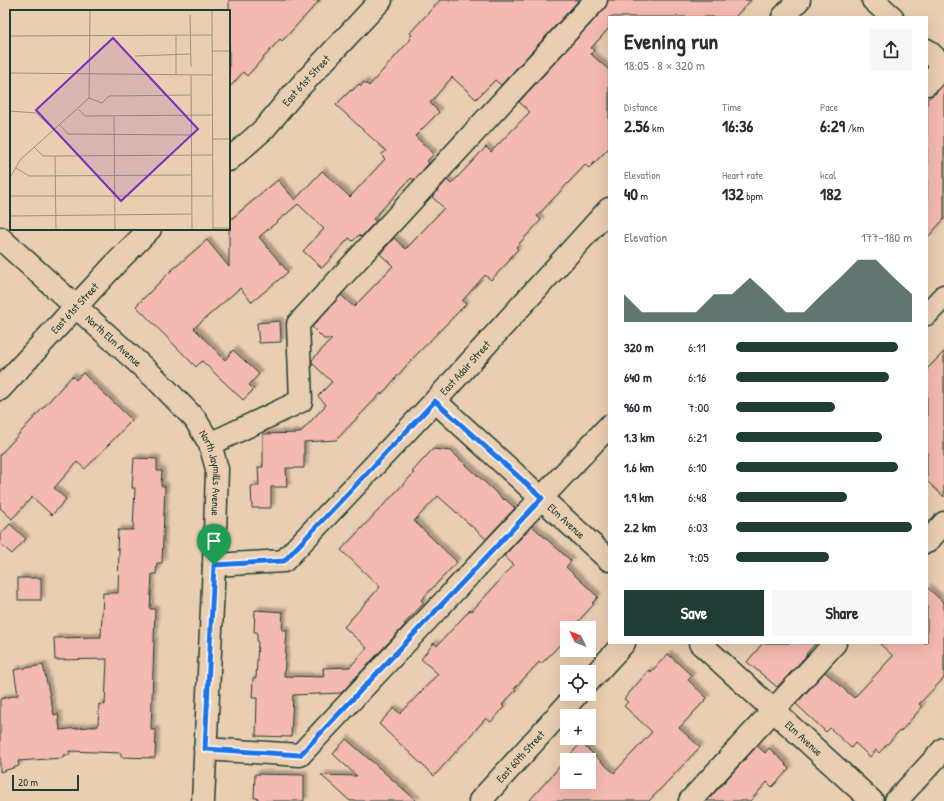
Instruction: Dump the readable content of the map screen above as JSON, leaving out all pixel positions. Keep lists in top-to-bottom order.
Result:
{
  "streets": {
    "street": [
      "East 61st Street",
      "North Elm Avenue",
      "East Adair Street",
      "North Jaymills Avenue",
      "Elm Avenue",
      "East 60th Street"
    ]
  },
  "crossings": [
    ["East 61st Street", "North Elm Avenue"],
    ["North Elm Avenue", "North Jaymills Avenue"],
    ["East Adair Street", "North Jaymills Avenue"],
    ["East Adair Street", "Elm Avenue"]
  ],
  "scale_bar": "20 m",
  "north": "top left",
  "page": {
    "heading": ["Evening run", "18:05 · 8 × 320 m"],
    "stats": [
      ["Distance", "2.56 km"],
      ["Time", "16:36"],
      ["Pace", "6:29 /km"],
      ["Elevation", "40 m"],
      ["Heart rate", "132 bpm"],
      ["kcal", "182"]
    ],
    "chart": ["Elevation", "177–180 m"],
    "list": [
      {
        "name": "320 m",
        "note": "6:11"
      },
      {
        "name": "640 m",
        "note": "6:16"
      },
      {
        "name": "960 m",
        "note": "7:00"
      },
      {
        "name": "1.3 km",
        "note": "6:21"
      },
      {
        "name": "1.6 km",
        "note": "6:10"
      },
      {
        "name": "1.9 km",
        "note": "6:48"
      },
      {
        "name": "2.2 km",
        "note": "6:03"
      },
      {
        "name": "2.6 km",
        "note": "7:05"
      }
    ],
    "buttons": ["Save", "Share"],
    "map_buttons": ["+", "−"],
    "scale": "20 m"
  }
}
